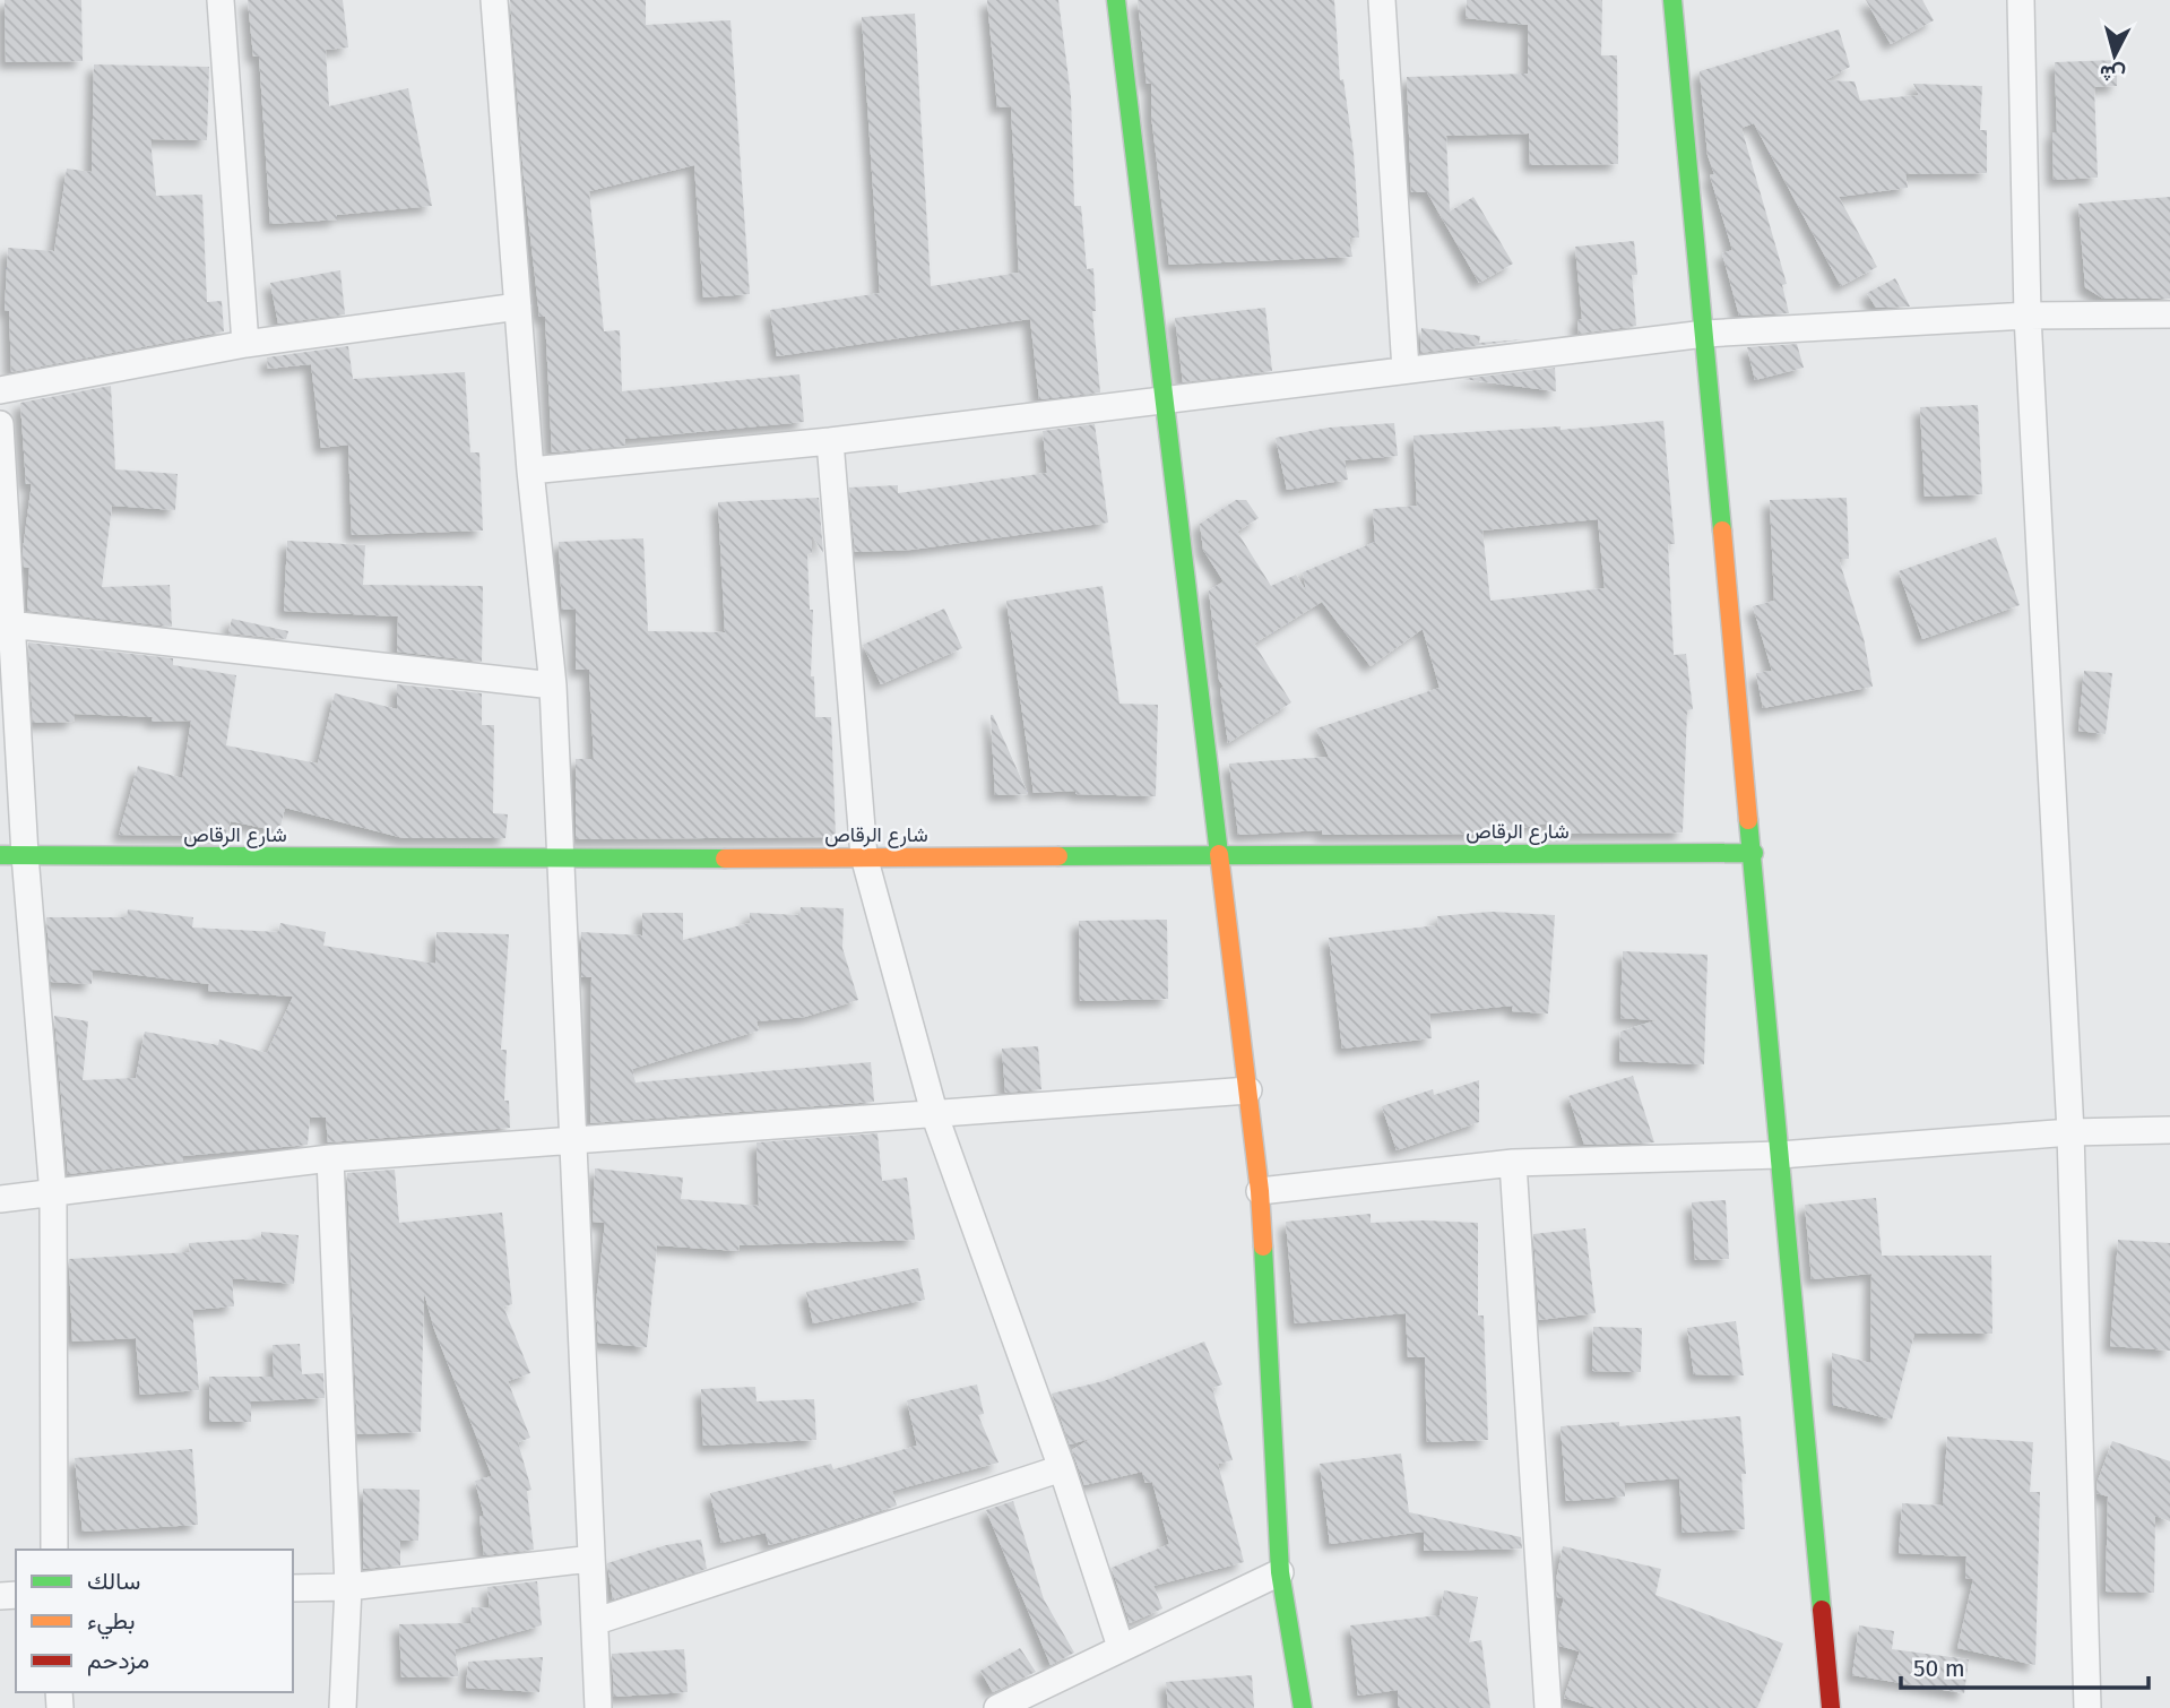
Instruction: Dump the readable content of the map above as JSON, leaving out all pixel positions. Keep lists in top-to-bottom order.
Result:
{
  "streets": {
    "street": ["شارع الرقاص"]
  },
  "legend": ["سالك", "بطيء", "مزدحم"],
  "scale_bar": "50 m",
  "north": "bottom"
}
